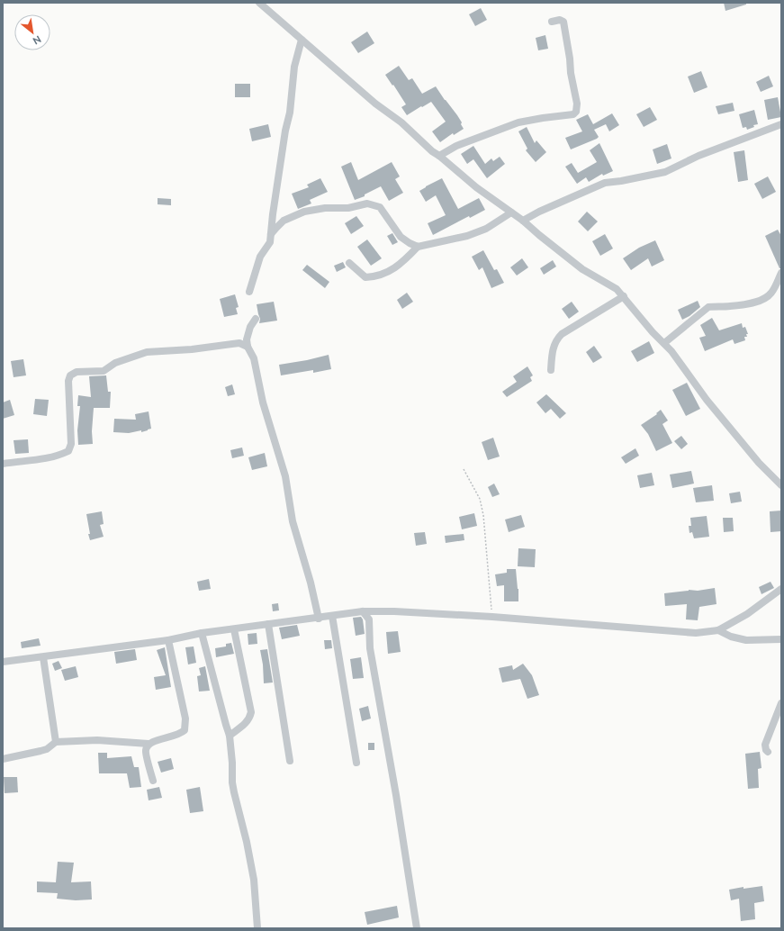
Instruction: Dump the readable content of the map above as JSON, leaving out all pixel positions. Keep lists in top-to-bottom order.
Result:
{
  "north": "bottom right"
}
